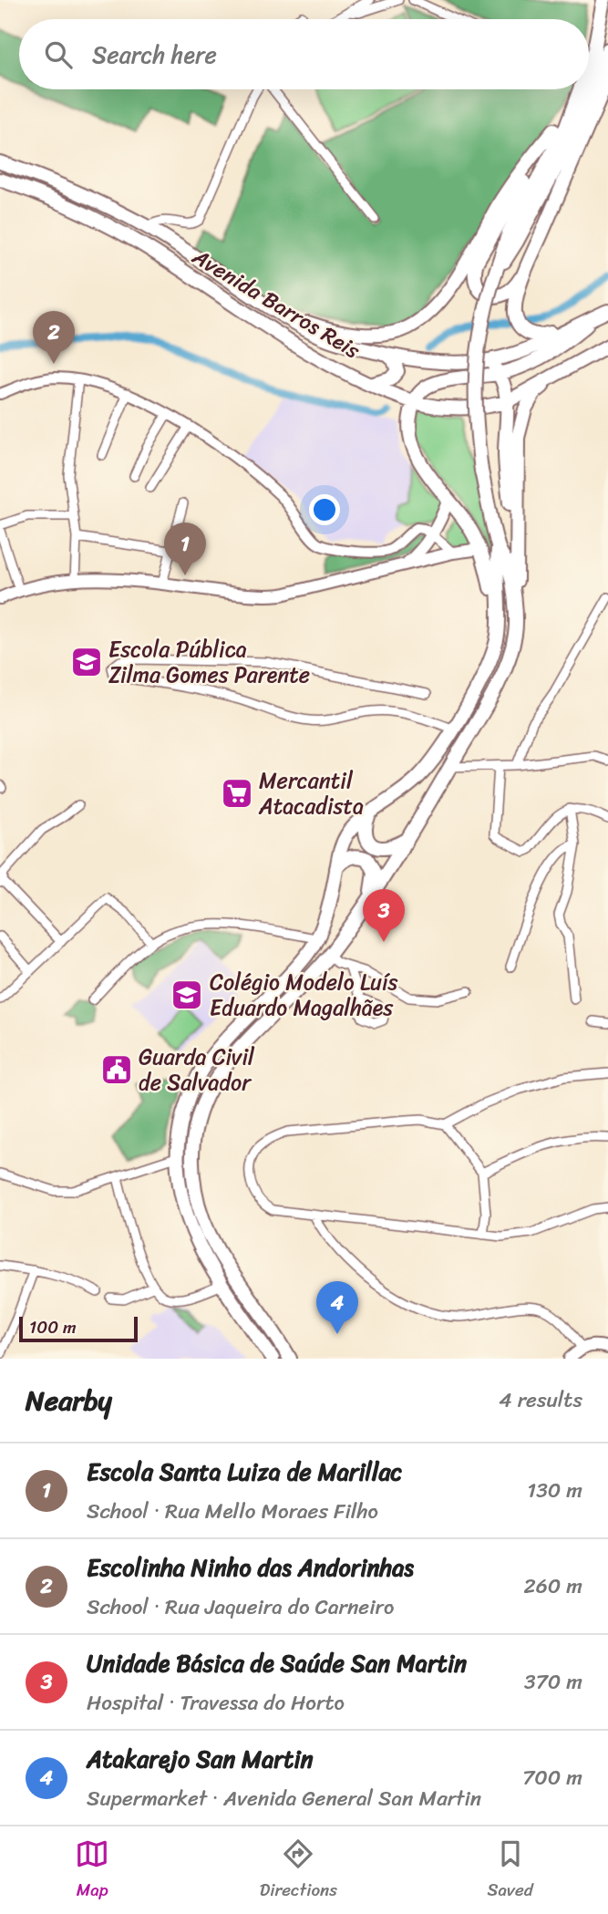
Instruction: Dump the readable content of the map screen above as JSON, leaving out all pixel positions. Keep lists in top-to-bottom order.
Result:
{
  "streets": {
    "main road": ["Avenida Barros Reis"]
  },
  "places": {
    "school or university": ["Escola Pública Zilma Gomes Parente", "Colégio Modelo Luís Eduardo Magalhães"],
    "supermarket": ["Mercantil Atacadista"],
    "public building": ["Guarda Civil de Salvador"]
  },
  "scale_bar": "100 m",
  "page": {
    "search": "Search here",
    "pins": [
      "2",
      "1",
      "3",
      "4"
    ],
    "scale": "100 m",
    "heading": ["Nearby", "4 results"],
    "list": [
      {
        "mark": "1",
        "name": "Escola Santa Luiza de Marillac",
        "note": "School · Rua Mello Moraes Filho",
        "value": "130 m"
      },
      {
        "mark": "2",
        "name": "Escolinha Ninho das Andorinhas",
        "note": "School · Rua Jaqueira do Carneiro",
        "value": "260 m"
      },
      {
        "mark": "3",
        "name": "Unidade Básica de Saúde San Martin",
        "note": "Hospital · Travessa do Horto",
        "value": "370 m"
      },
      {
        "mark": "4",
        "name": "Atakarejo San Martin",
        "note": "Supermarket · Avenida General San Martin",
        "value": "700 m"
      }
    ],
    "nav": ["Map", "Directions", "Saved"]
  }
}
